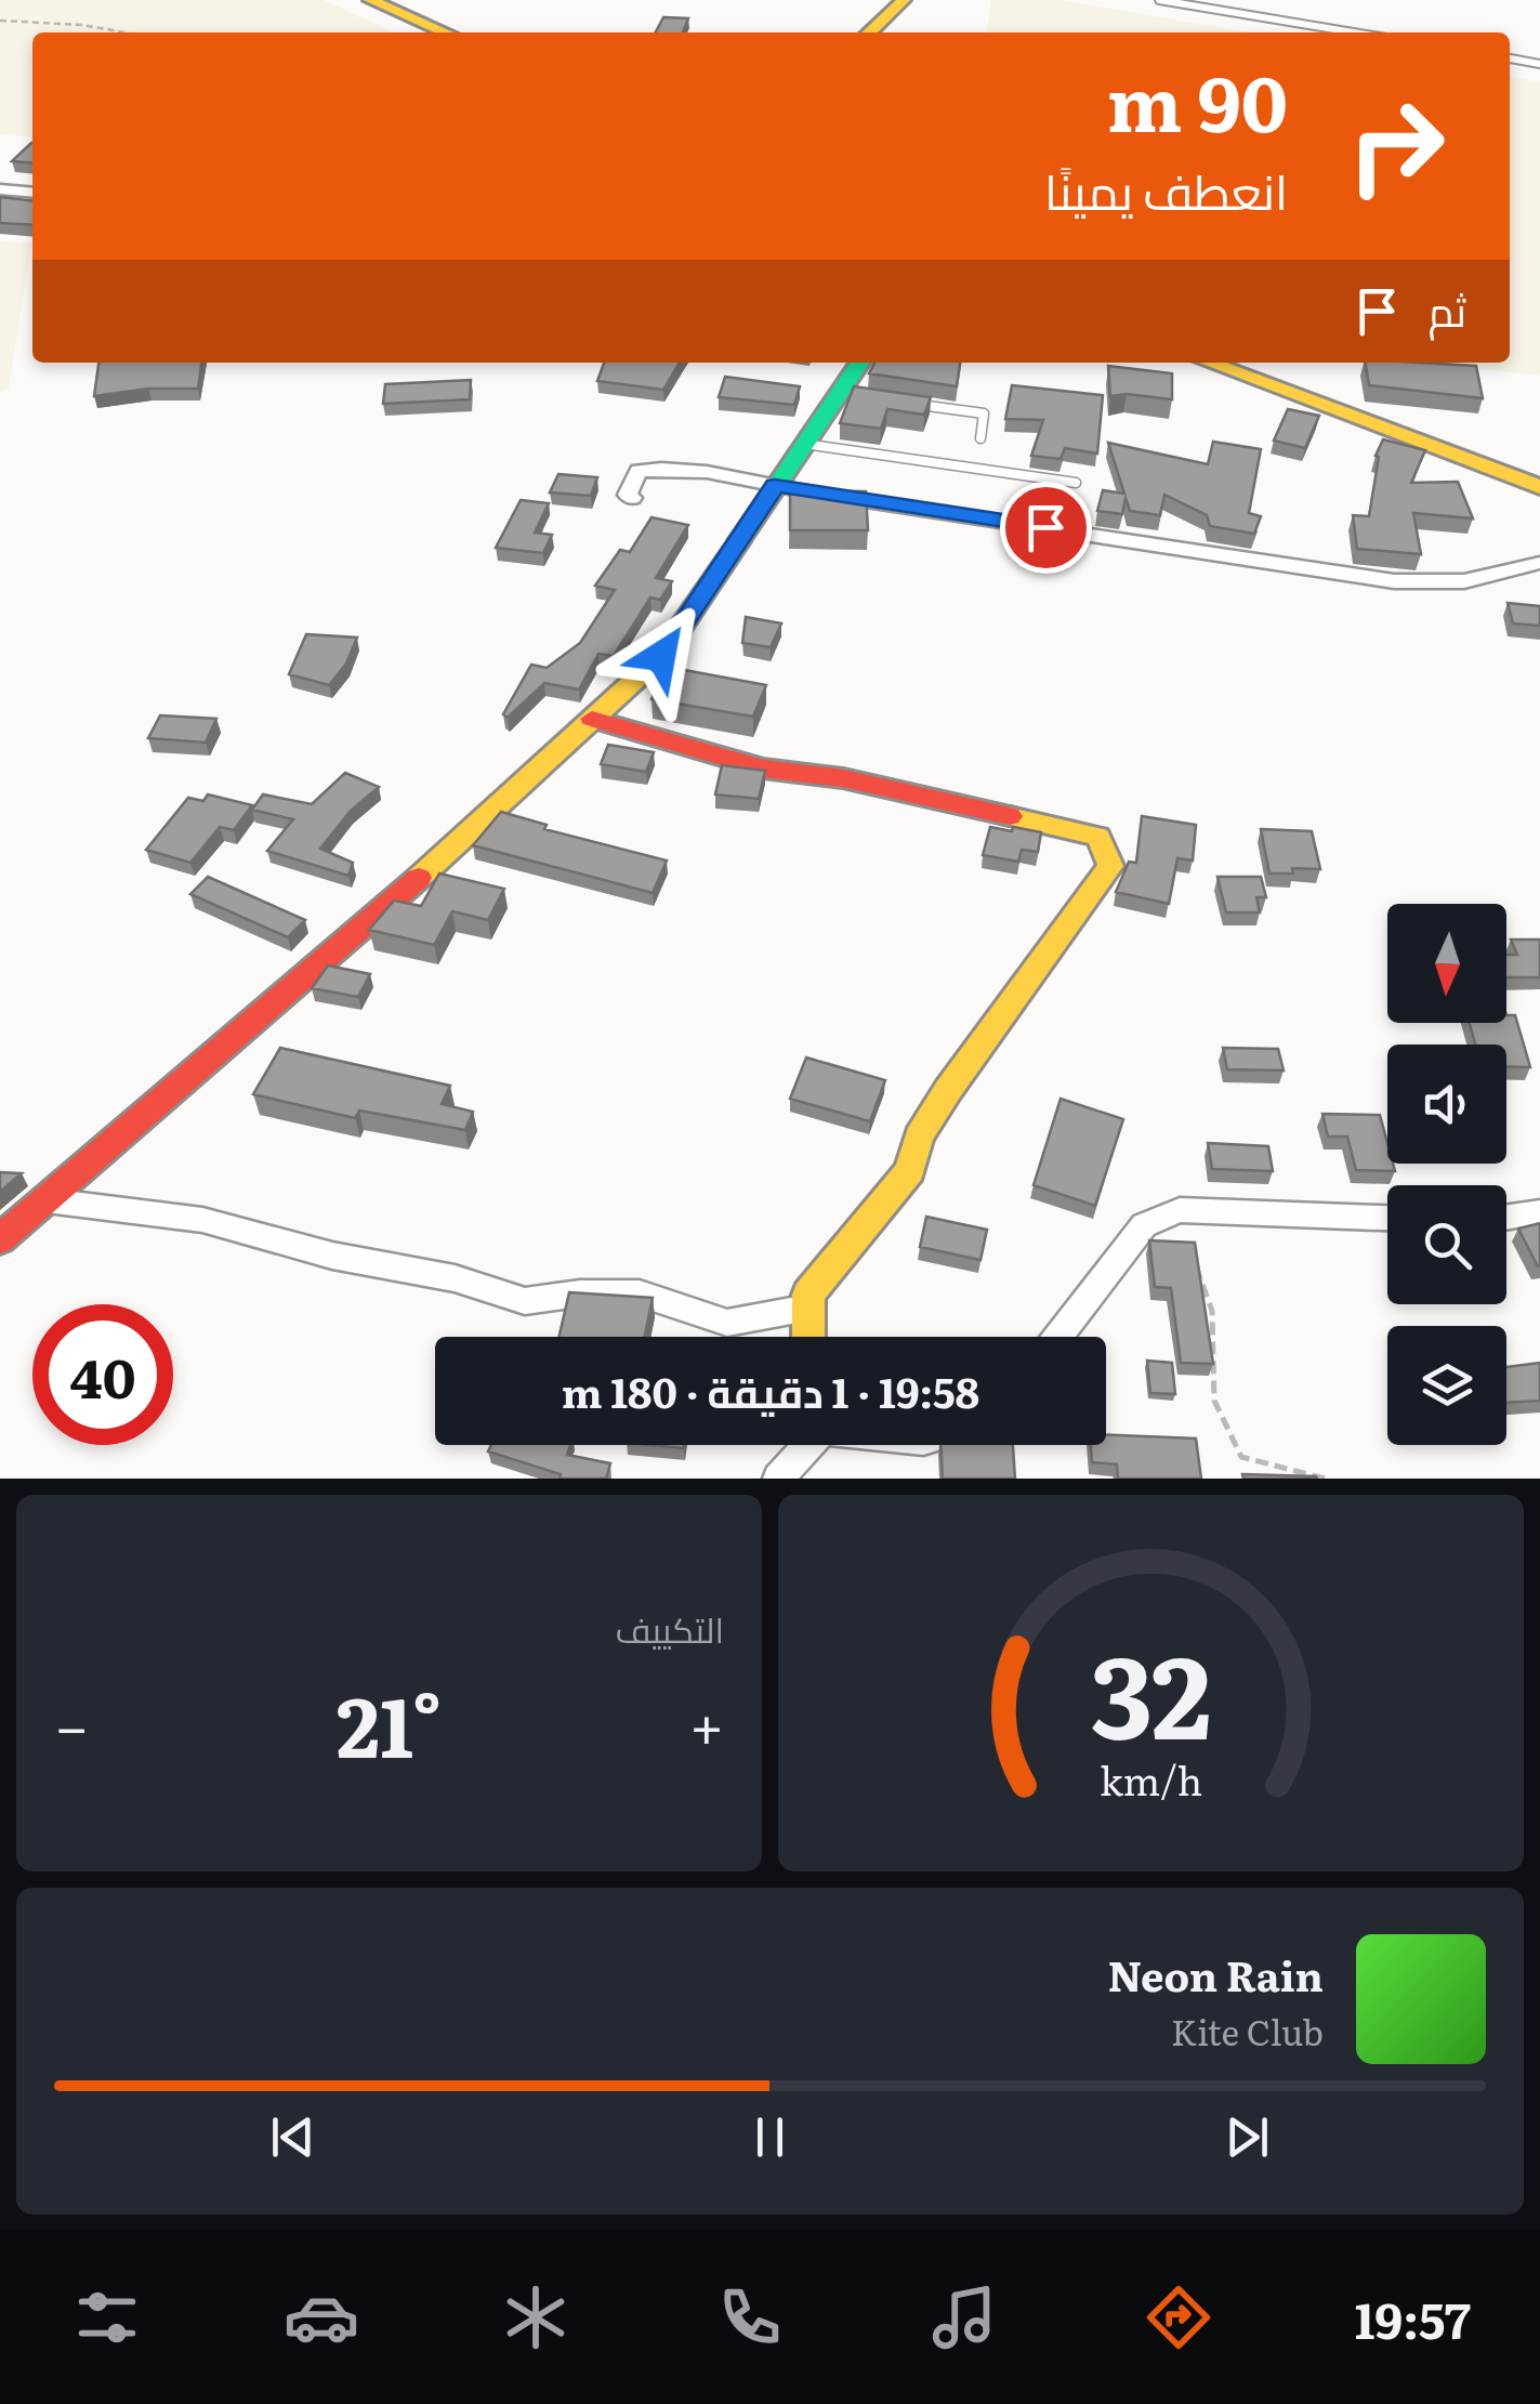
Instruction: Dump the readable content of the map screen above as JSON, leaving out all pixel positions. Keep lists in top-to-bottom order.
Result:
{
  "north": "bottom",
  "page": {
    "turn": ["90 m", "انعطف يمينًا"],
    "then": "ثم",
    "limit": "40",
    "trip": "19:58 · 1 دقيقة · 180 m",
    "tile": "التكييف",
    "heat": ["−", "21°", "+"],
    "song": ["Neon Rain", "Kite Club"],
    "tabs": "19:57",
    "gauge": ["32", "km/h"]
  }
}
